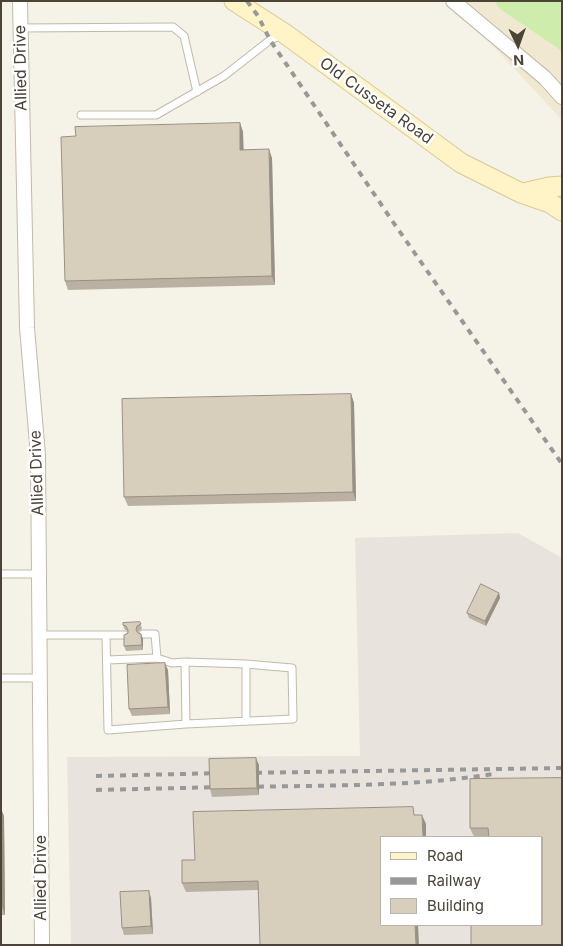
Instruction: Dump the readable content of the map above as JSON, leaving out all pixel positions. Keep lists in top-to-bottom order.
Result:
{
  "streets": {
    "street": ["Allied Drive", "Old Cusseta Road"]
  },
  "legend": ["Road", "Railway", "Building"],
  "north": "bottom"
}
